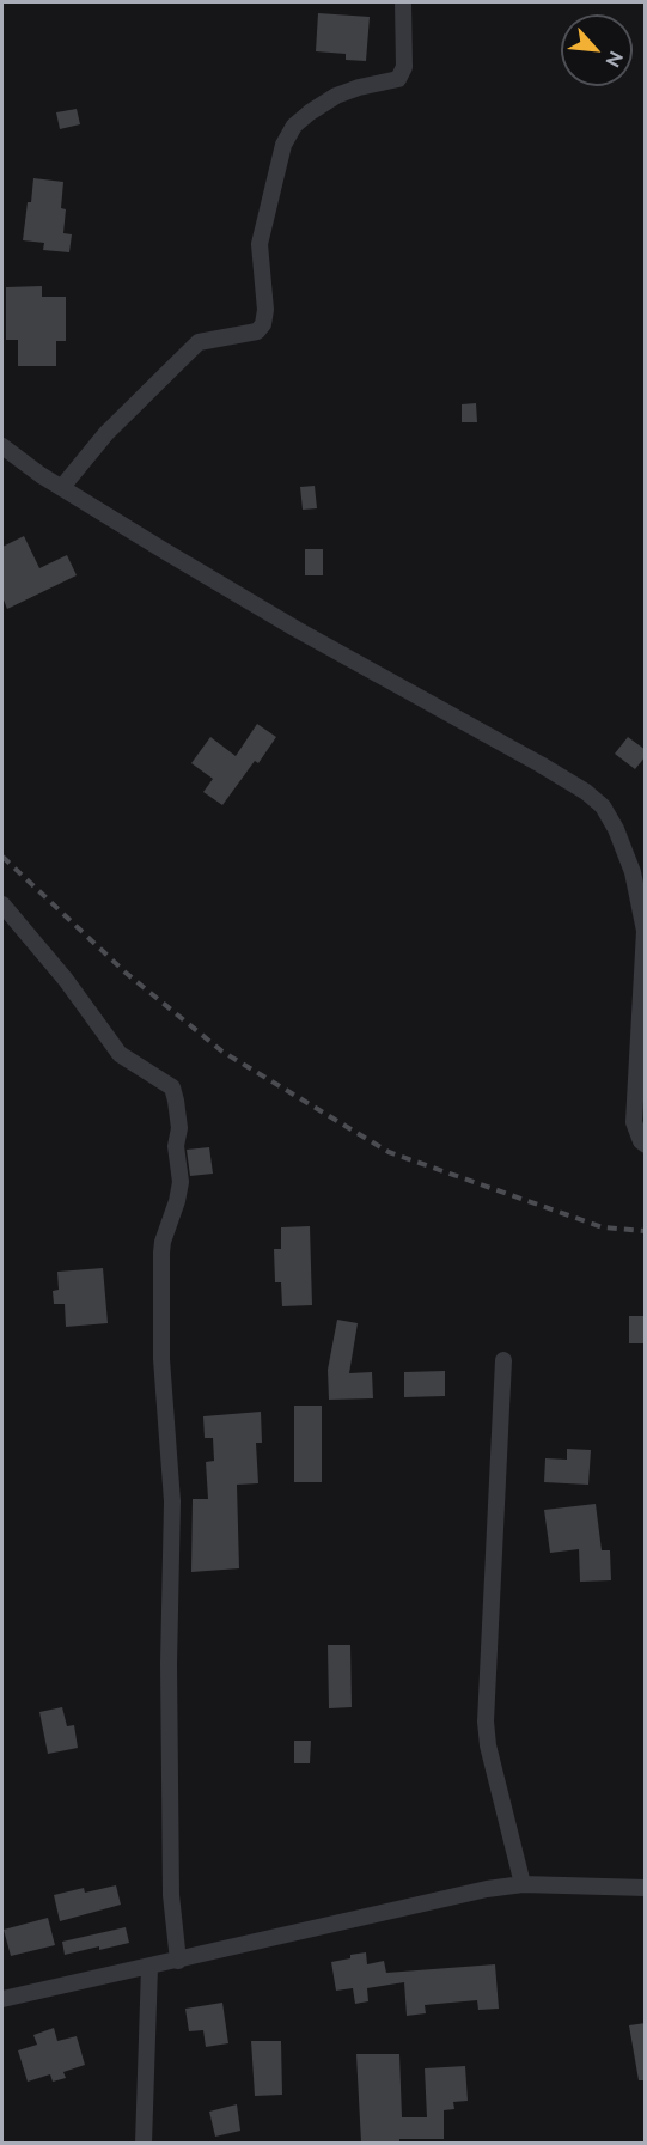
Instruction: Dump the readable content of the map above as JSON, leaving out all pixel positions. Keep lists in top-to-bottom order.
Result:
{
  "north": "bottom right"
}
